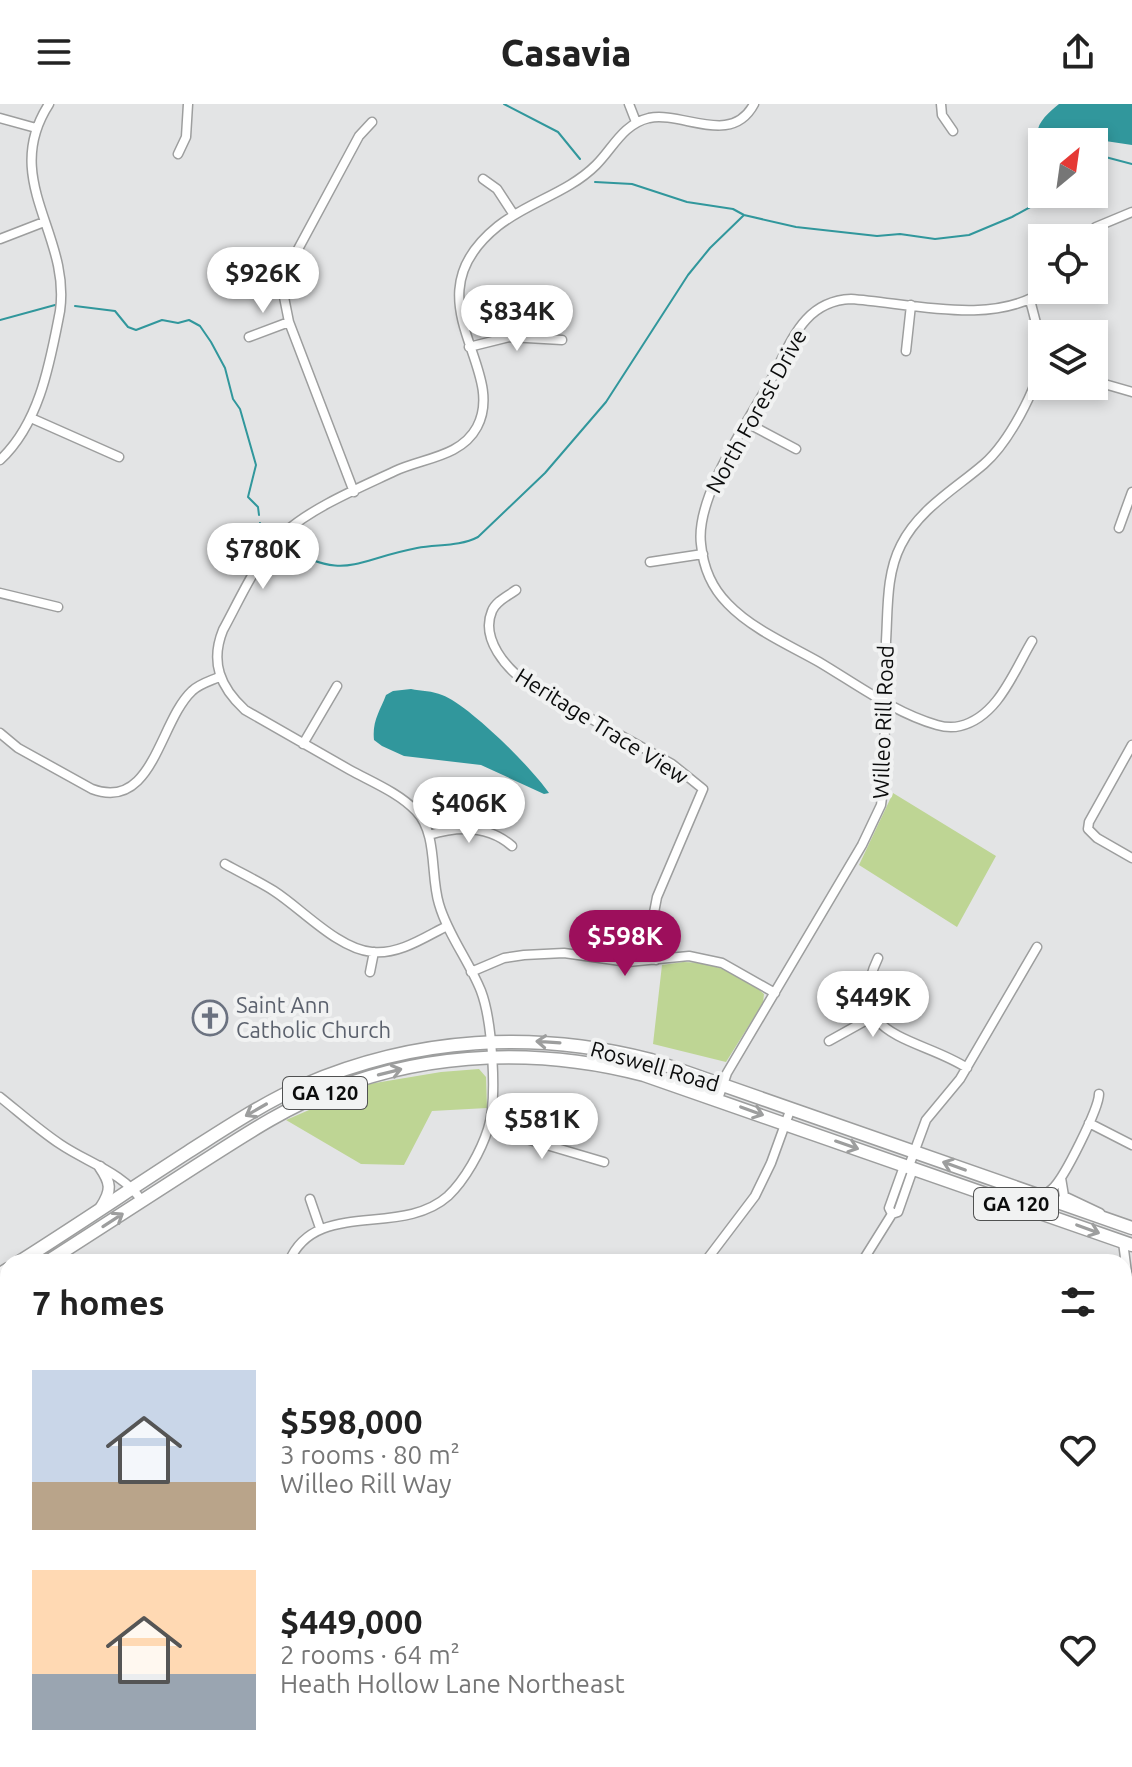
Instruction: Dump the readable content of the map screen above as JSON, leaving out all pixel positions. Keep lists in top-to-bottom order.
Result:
{
  "streets": {
    "highway": ["Roswell Road", "GA 120"],
    "street": ["North Forest Drive", "Willeo Rill Road", "Heritage Trace View"]
  },
  "crossings": [
    ["North Forest Drive", "Willeo Rill Road"],
    ["Willeo Rill Road", "Roswell Road"]
  ],
  "places": {
    "church": ["Saint Ann Catholic Church"]
  },
  "north": "top right",
  "page": {
    "header": "Casavia",
    "price": [
      "$926K",
      "$834K",
      "$780K",
      "$406K",
      "$598K",
      "$449K",
      "$581K"
    ],
    "heading": "7 homes",
    "list": [
      {
        "name": "$598,000",
        "note": "3 rooms · 80 m² · Willeo Rill Way"
      },
      {
        "name": "$449,000",
        "note": "2 rooms · 64 m² · Heath Hollow Lane Northeast"
      }
    ]
  }
}
